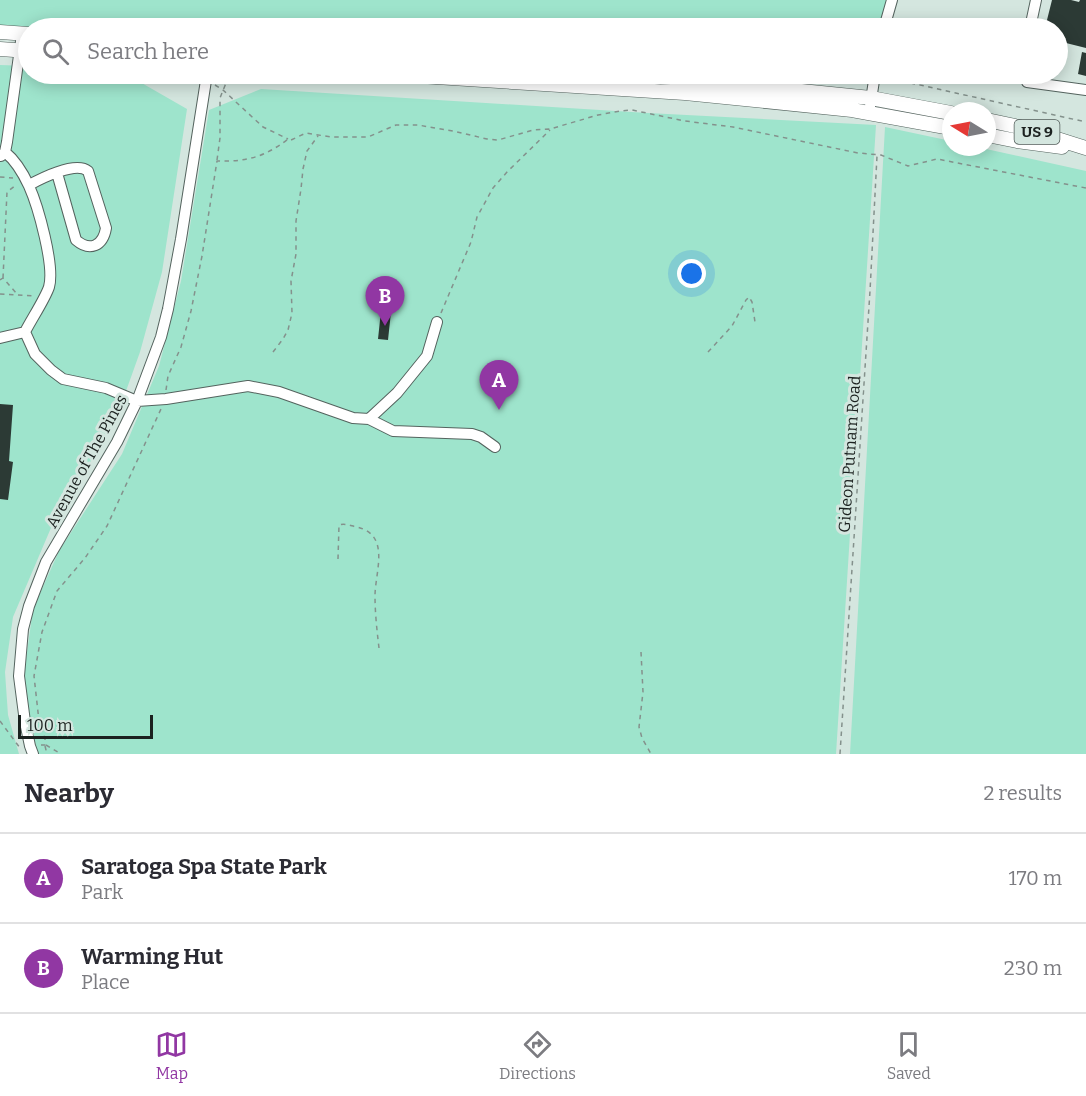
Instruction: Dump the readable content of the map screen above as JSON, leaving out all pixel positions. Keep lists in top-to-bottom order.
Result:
{
  "streets": {
    "main road": ["US 9"],
    "street": ["Avenue of The Pines"],
    "path": ["Gideon Putnam Road"]
  },
  "scale_bar": "100 m",
  "north": "left",
  "page": {
    "search": "Search here",
    "pins": ["B", "A"],
    "scale": "100 m",
    "heading": ["Nearby", "2 results"],
    "list": [
      {
        "mark": "A",
        "name": "Saratoga Spa State Park",
        "note": "Park",
        "value": "170 m"
      },
      {
        "mark": "B",
        "name": "Warming Hut",
        "note": "Place",
        "value": "230 m"
      }
    ],
    "nav": ["Map", "Directions", "Saved"]
  }
}
